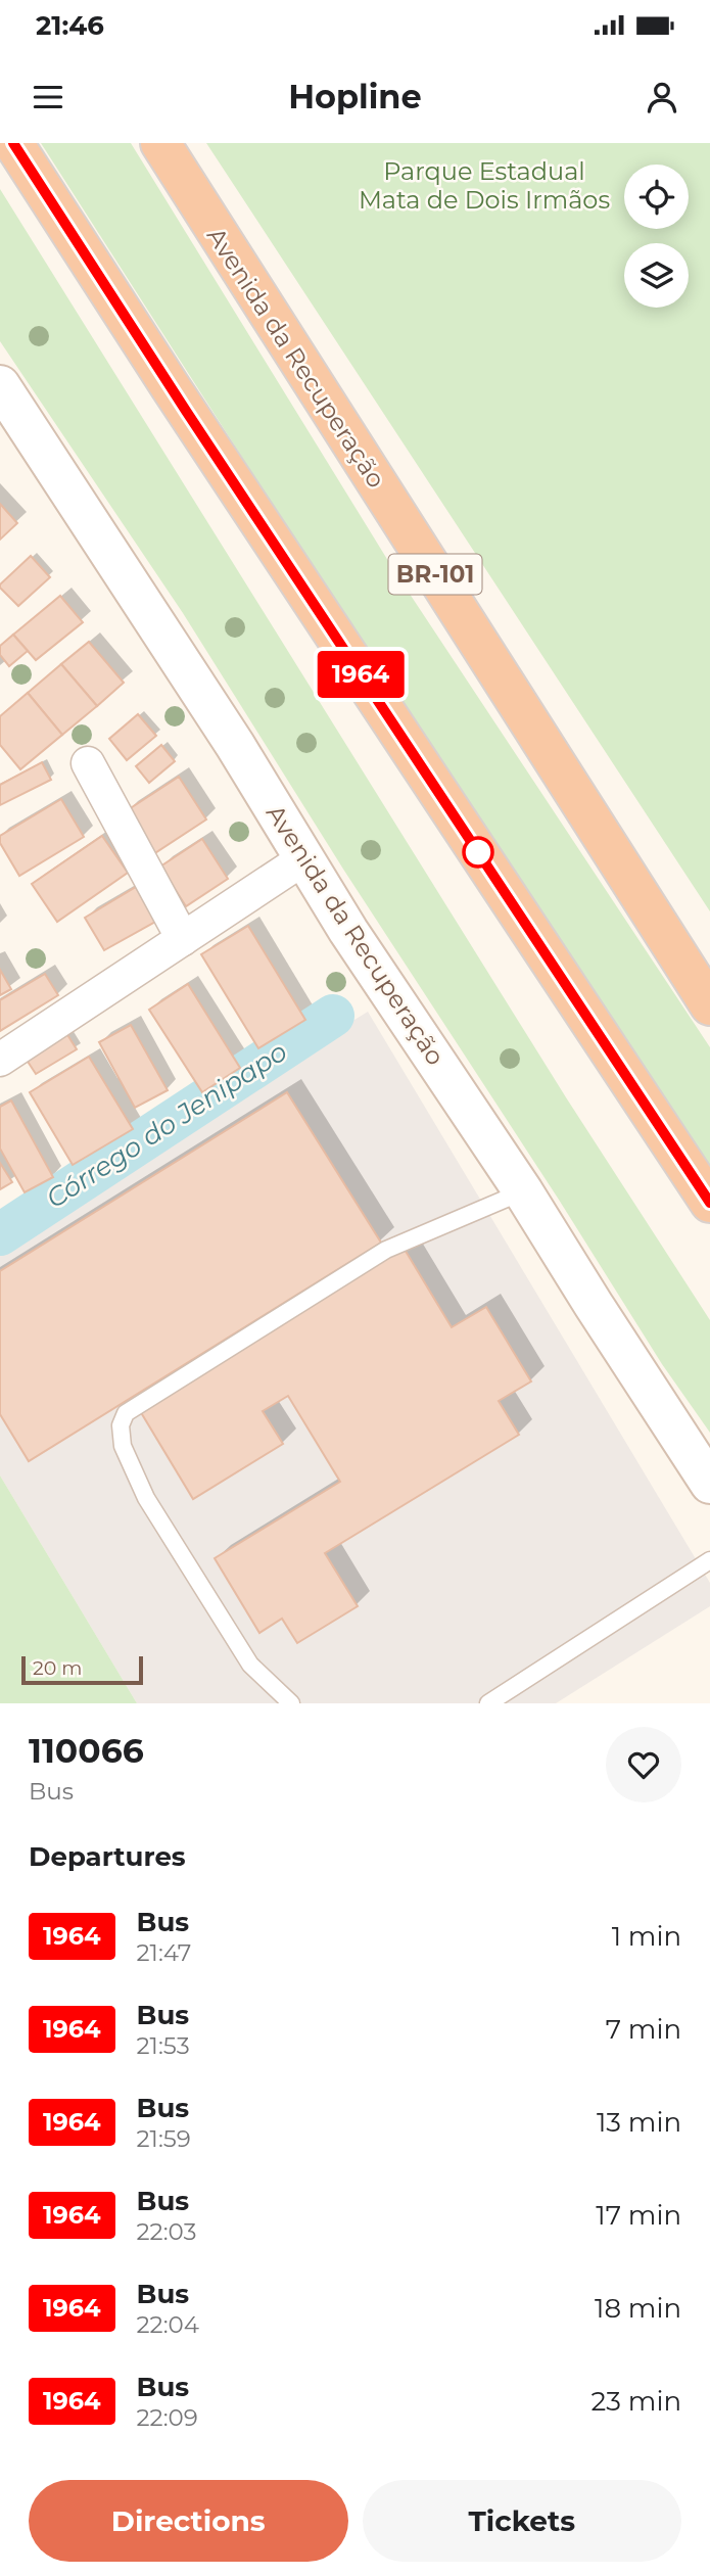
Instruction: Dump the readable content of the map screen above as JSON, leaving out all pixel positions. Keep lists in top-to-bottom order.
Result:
{
  "streets": {
    "highway": ["Avenida da Recuperação", "BR-101"]
  },
  "water": ["Córrego do Jenipapo"],
  "parks": ["Parque Estadual Mata de Dois Irmãos"],
  "lines": ["bus line 1964"],
  "scale_bar": "20 m",
  "page": {
    "status": "21:46",
    "header": "Hopline",
    "on_map": "1964",
    "scale": "20 m",
    "heading": [
      ["110066", "Bus"],
      "Departures"
    ],
    "list": [
      {
        "mark": "1964",
        "name": "Bus",
        "note": "21:47",
        "value": "1 min"
      },
      {
        "mark": "1964",
        "name": "Bus",
        "note": "21:53",
        "value": "7 min"
      },
      {
        "mark": "1964",
        "name": "Bus",
        "note": "21:59",
        "value": "13 min"
      },
      {
        "mark": "1964",
        "name": "Bus",
        "note": "22:03",
        "value": "17 min"
      },
      {
        "mark": "1964",
        "name": "Bus",
        "note": "22:04",
        "value": "18 min"
      },
      {
        "mark": "1964",
        "name": "Bus",
        "note": "22:09",
        "value": "23 min"
      }
    ],
    "buttons": ["Directions", "Tickets"]
  }
}
